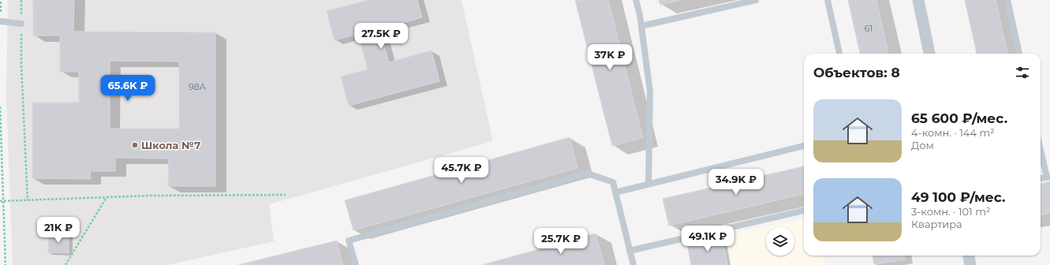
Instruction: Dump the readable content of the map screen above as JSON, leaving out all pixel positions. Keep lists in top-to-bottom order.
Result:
{
  "places": ["Школа №7"],
  "house_numbers": ["61", "98А"],
  "page": {
    "price": [
      "27.5K ₽",
      "37K ₽",
      "65.6K ₽",
      "45.7K ₽",
      "34.9K ₽",
      "21K ₽",
      "49.1K ₽",
      "25.7K ₽"
    ],
    "heading": "Объектов: 8",
    "list": [
      {
        "name": "65 600 ₽/мес.",
        "note": "4-комн. · 144 m² · Дом"
      },
      {
        "name": "49 100 ₽/мес.",
        "note": "3-комн. · 101 m² · Квартира"
      }
    ]
  }
}
